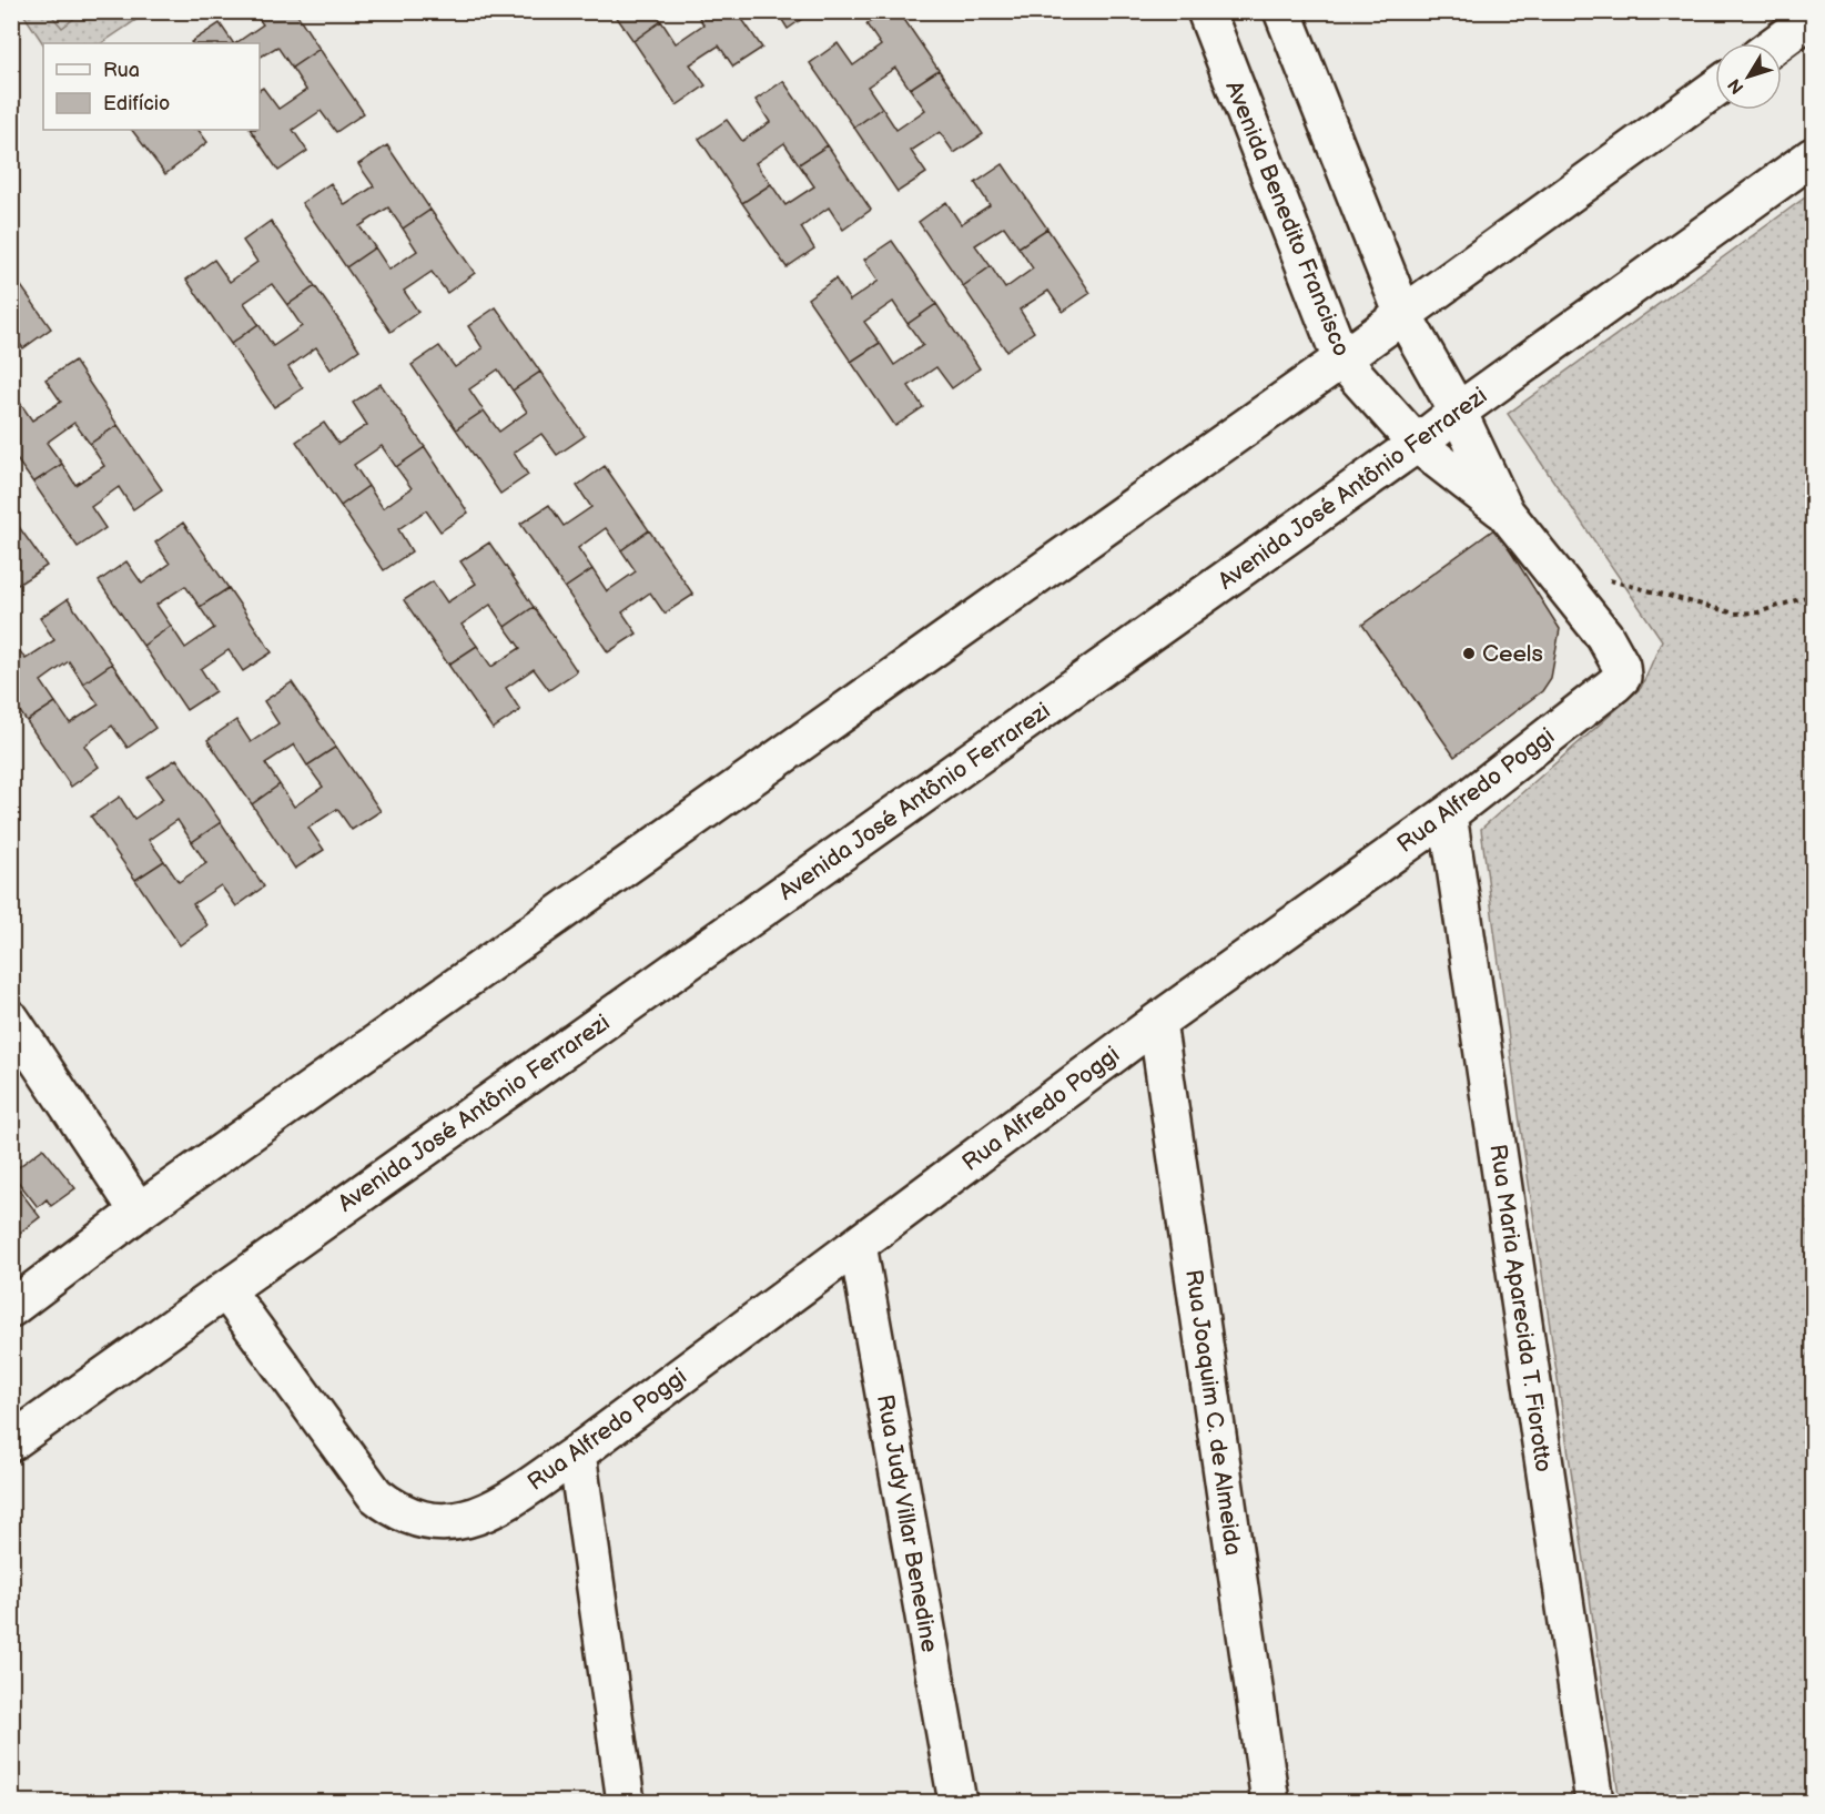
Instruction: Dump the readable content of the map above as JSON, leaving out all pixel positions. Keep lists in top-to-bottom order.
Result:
{
  "streets": {
    "street": [
      "Avenida Benedito Francisco",
      "Avenida José Antônio Ferrarezi",
      "Rua Alfredo Poggi",
      "Rua Maria Aparecida T. Fiorotto",
      "Rua Joaquim C. de Almeida",
      "Rua Judy Villar Benedine"
    ]
  },
  "crossings": [
    ["Avenida Benedito Francisco", "Avenida José Antônio Ferrarezi"],
    ["Avenida José Antônio Ferrarezi", "Rua Alfredo Poggi"],
    ["Rua Alfredo Poggi", "Rua Maria Aparecida T. Fiorotto"],
    ["Rua Alfredo Poggi", "Rua Joaquim C. de Almeida"],
    ["Rua Alfredo Poggi", "Rua Judy Villar Benedine"]
  ],
  "places": ["Ceels"],
  "legend": ["Rua", "Edifício"],
  "north": "bottom left"
}
